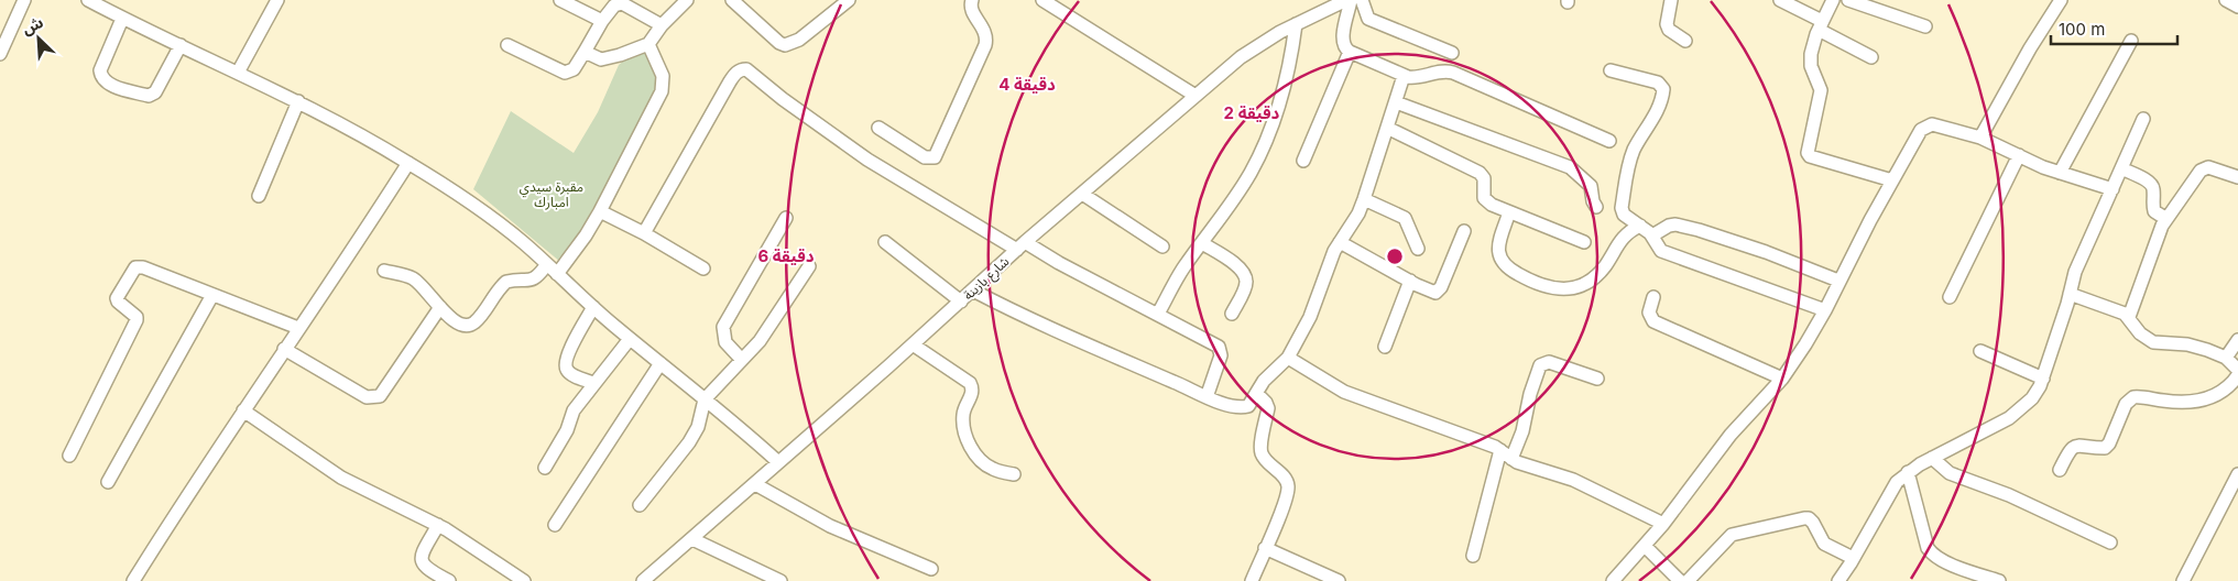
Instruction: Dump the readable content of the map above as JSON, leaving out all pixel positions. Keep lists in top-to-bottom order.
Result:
{
  "streets": {
    "street": ["شارع بازينة"]
  },
  "parks": ["مقبرة سيدي امبارك"],
  "scale_bar": "100 m",
  "north": "top left",
  "rings": ["4 دقيقة", "2 دقيقة", "6 دقيقة"]
}
